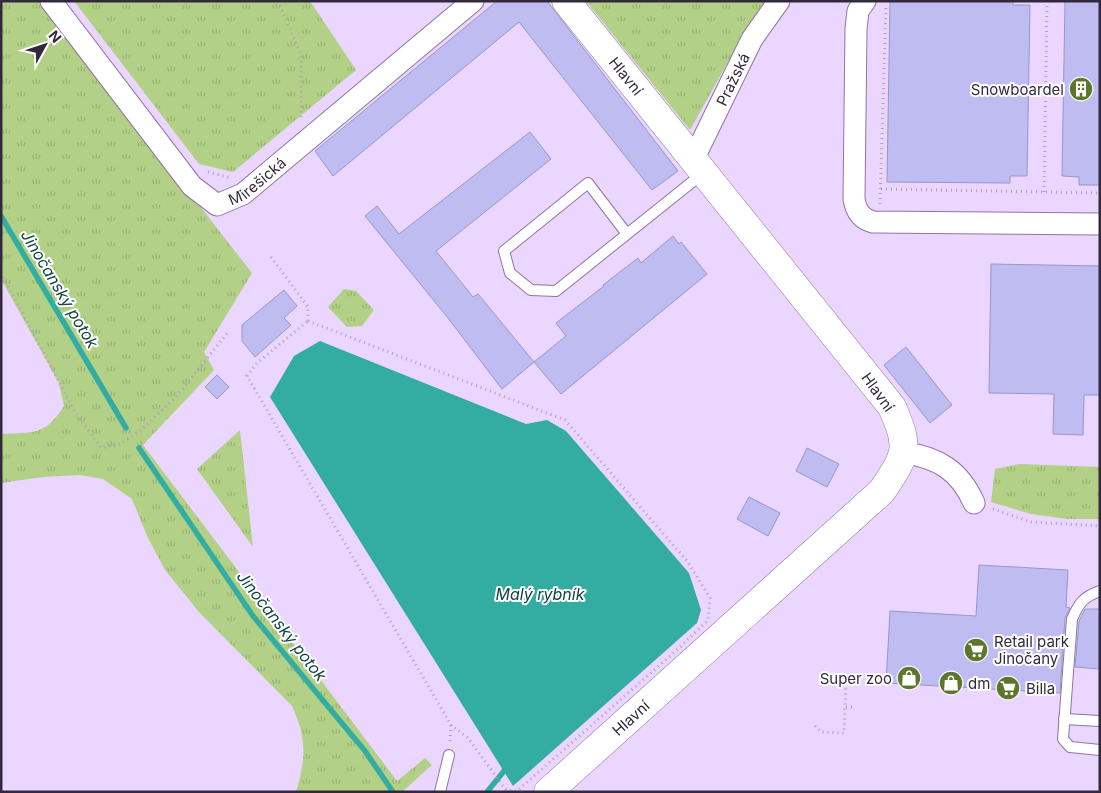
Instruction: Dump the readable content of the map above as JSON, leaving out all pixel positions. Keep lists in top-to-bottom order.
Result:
{
  "streets": {
    "street": ["Hlavní", "Pražská", "Mirešická"]
  },
  "crossings": [
    ["Hlavní", "Pražská"]
  ],
  "water": ["Jinočanský potok", "Malý rybník"],
  "places": {
    "building": ["Snowboardel"],
    "supermarket": ["Retail park Jinočany", "Billa"],
    "shop": ["Super zoo", "dm"]
  },
  "north": "top right"
}
